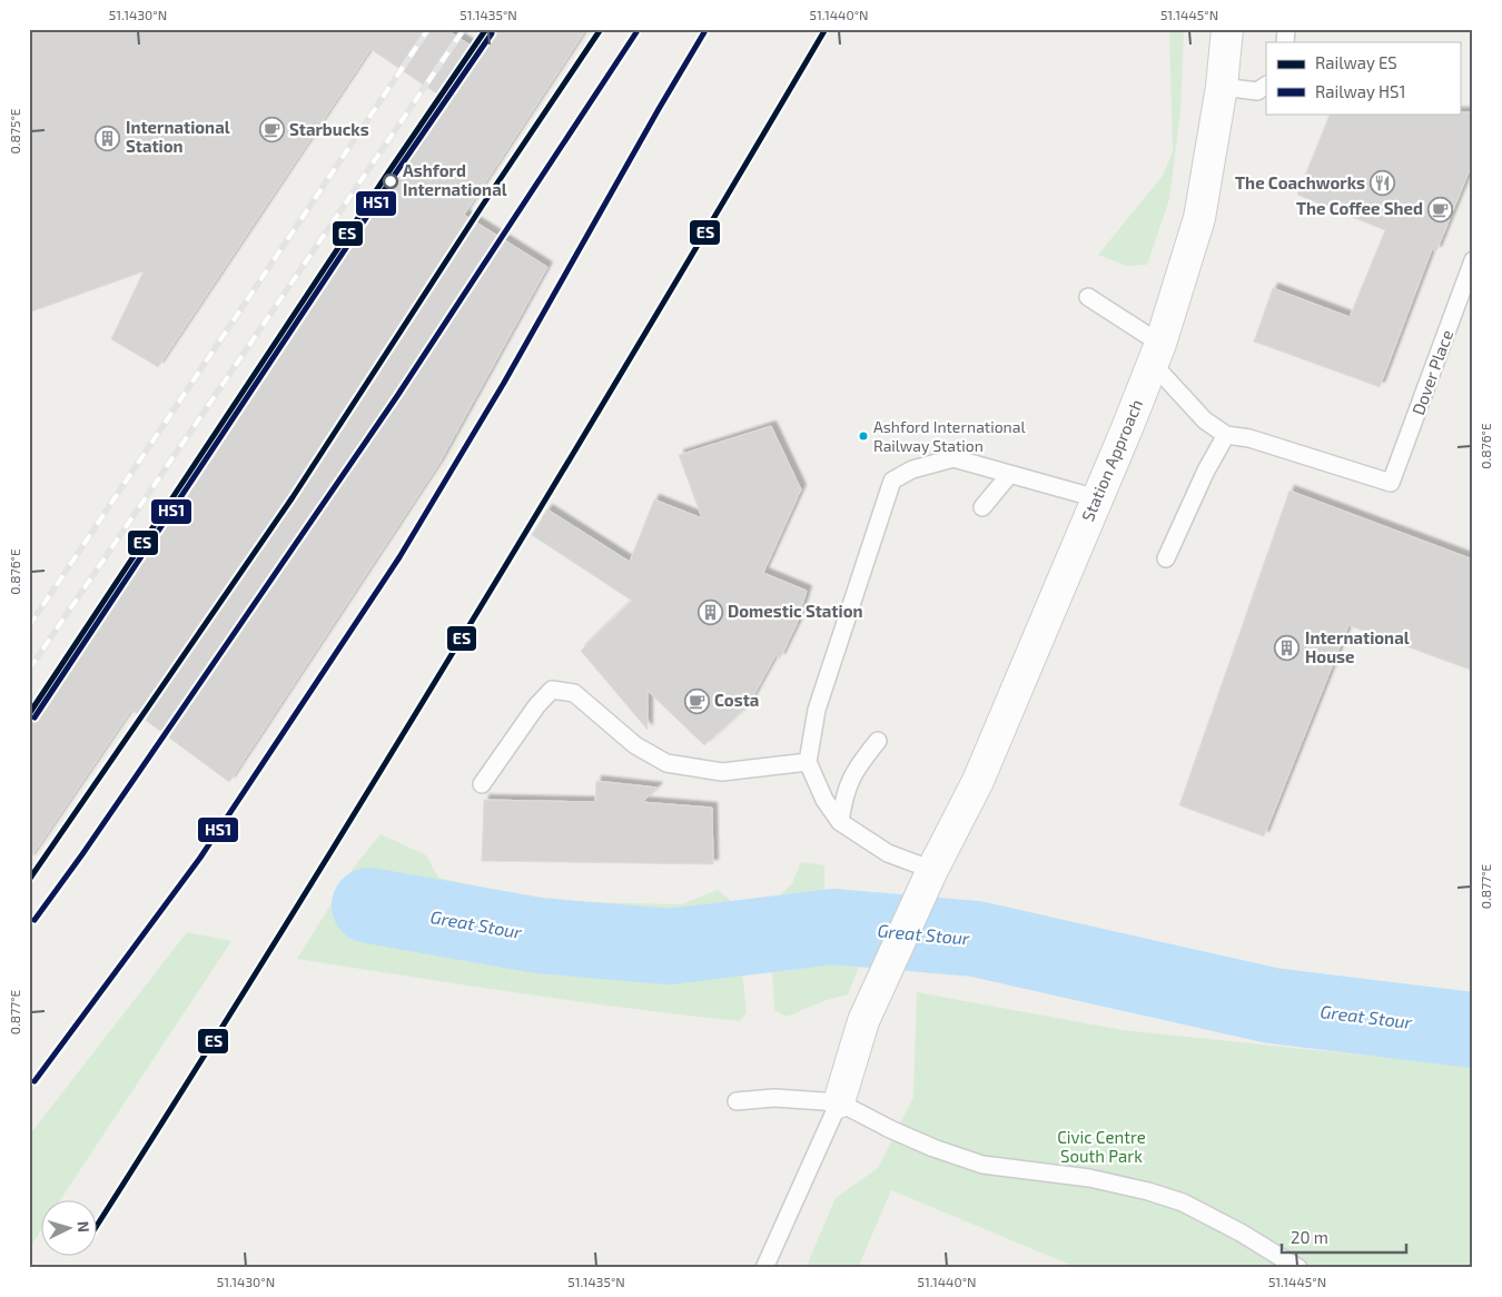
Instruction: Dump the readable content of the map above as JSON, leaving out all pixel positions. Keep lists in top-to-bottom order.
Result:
{
  "streets": {
    "street": ["Station Approach"],
    "lane": ["Dover Place"]
  },
  "water": ["Great Stour"],
  "parks": ["Civic Centre South Park"],
  "places": {
    "cafe": ["Starbucks", "The Coffee Shed", "Costa"],
    "building": ["International Station", "Domestic Station", "International House"],
    "other": ["Ashford International", "Ashford International Railway Station"],
    "restaurant": ["The Coachworks"]
  },
  "lines": ["rail line ES", "rail line HS1"],
  "legend": ["Railway ES", "Railway HS1"],
  "scale_bar": "20 m",
  "north": "right",
  "coordinates": [
    "51.1430°N",
    "51.1435°N",
    "51.1440°N",
    "51.1445°N",
    "0.875°E",
    "0.876°E",
    "0.877°E"
  ]
}
